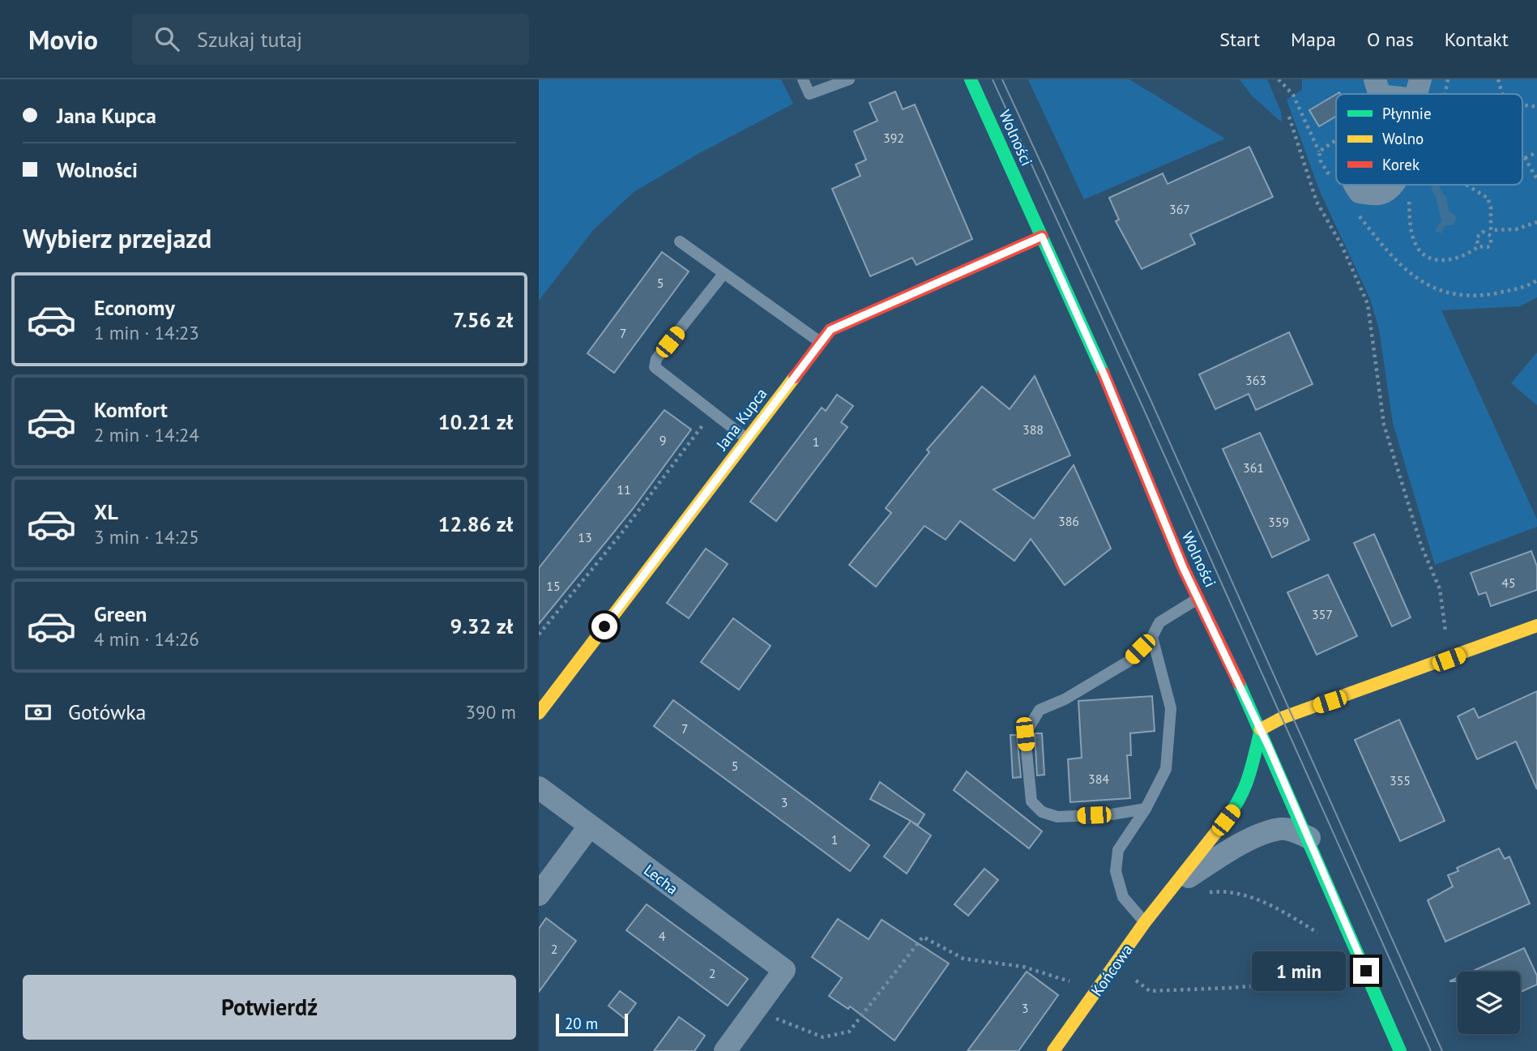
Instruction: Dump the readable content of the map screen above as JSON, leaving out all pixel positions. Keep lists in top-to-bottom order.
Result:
{
  "streets": {
    "street": [
      "Wolności",
      "Jana Kupca",
      "Lecha",
      "Końcowa"
    ]
  },
  "crossings": [
    ["Wolności", "Jana Kupca"],
    ["Wolności", "Końcowa"]
  ],
  "house_numbers": [
    "392",
    "367",
    "5",
    "7",
    "363",
    "388",
    "9",
    "1",
    "361",
    "11",
    "386",
    "359",
    "13",
    "45",
    "15",
    "357",
    "7",
    "5",
    "384",
    "355",
    "3",
    "1",
    "4",
    "2",
    "2",
    "3"
  ],
  "legend": ["Płynnie", "Wolno", "Korek"],
  "scale_bar": "20 m",
  "page": {
    "header": "Movio",
    "search": "Szukaj tutaj",
    "nav": [
      "Start",
      "Mapa",
      "O nas",
      "Kontakt"
    ],
    "banner": ["Jana Kupca", "Wolności"],
    "heading": "Wybierz przejazd",
    "list": [
      {
        "name": "Economy",
        "note": "1 min · 14:23",
        "value": "7.56 zł"
      },
      {
        "name": "Komfort",
        "note": "2 min · 14:24",
        "value": "10.21 zł"
      },
      {
        "name": "XL",
        "note": "3 min · 14:25",
        "value": "12.86 zł"
      },
      {
        "name": "Green",
        "note": "4 min · 14:26",
        "value": "9.32 zł"
      }
    ],
    "pay": ["Gotówka", "390 m"],
    "bubble": "1 min",
    "buttons": "Potwierdź",
    "scale": "20 m"
  }
}
